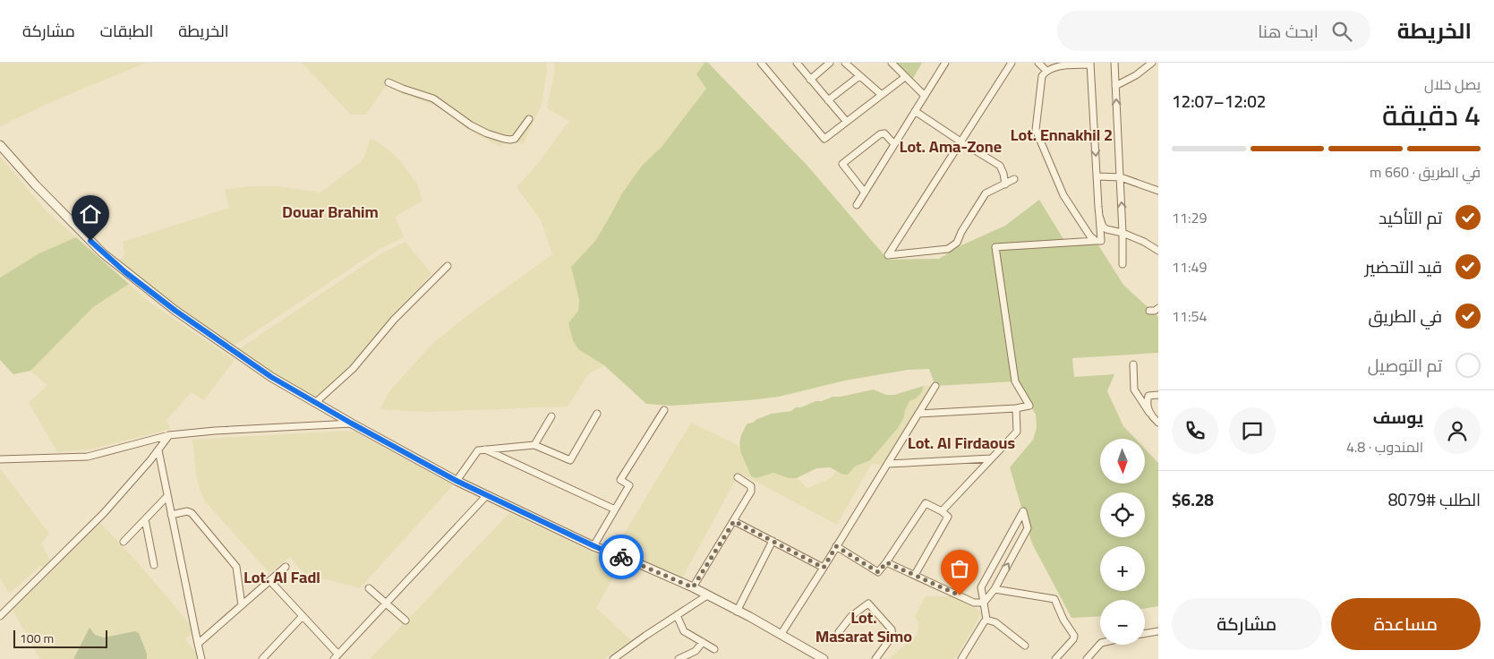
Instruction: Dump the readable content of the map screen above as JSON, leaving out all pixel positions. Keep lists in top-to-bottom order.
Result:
{
  "districts": [
    "Lot. Ennakhil 2",
    "Lot. Ama-Zone",
    "Douar Brahim",
    "Lot. Al Firdaous",
    "Lot. Al Fadl",
    "Lot. Masarat Simo"
  ],
  "scale_bar": "100 m",
  "north": "bottom",
  "page": {
    "header": "الخريطة",
    "search": "ابحث هنا",
    "nav": ["الخريطة", "الطبقات", "مشاركة"],
    "heading": ["4 دقيقة", "يصل خلال", "12:02–12:07"],
    "panel": [
      "يوسف",
      "المندوب · 4.8",
      "الطلب #8079",
      "$6.28"
    ],
    "bar": "في الطريق · 660 m",
    "list": [
      ["تم التأكيد", "11:29"],
      ["قيد التحضير", "11:49"],
      ["في الطريق", "11:54"],
      "تم التوصيل"
    ],
    "map_buttons": ["+", "−"],
    "buttons": ["مساعدة", "مشاركة"],
    "scale": "100 m"
  }
}
